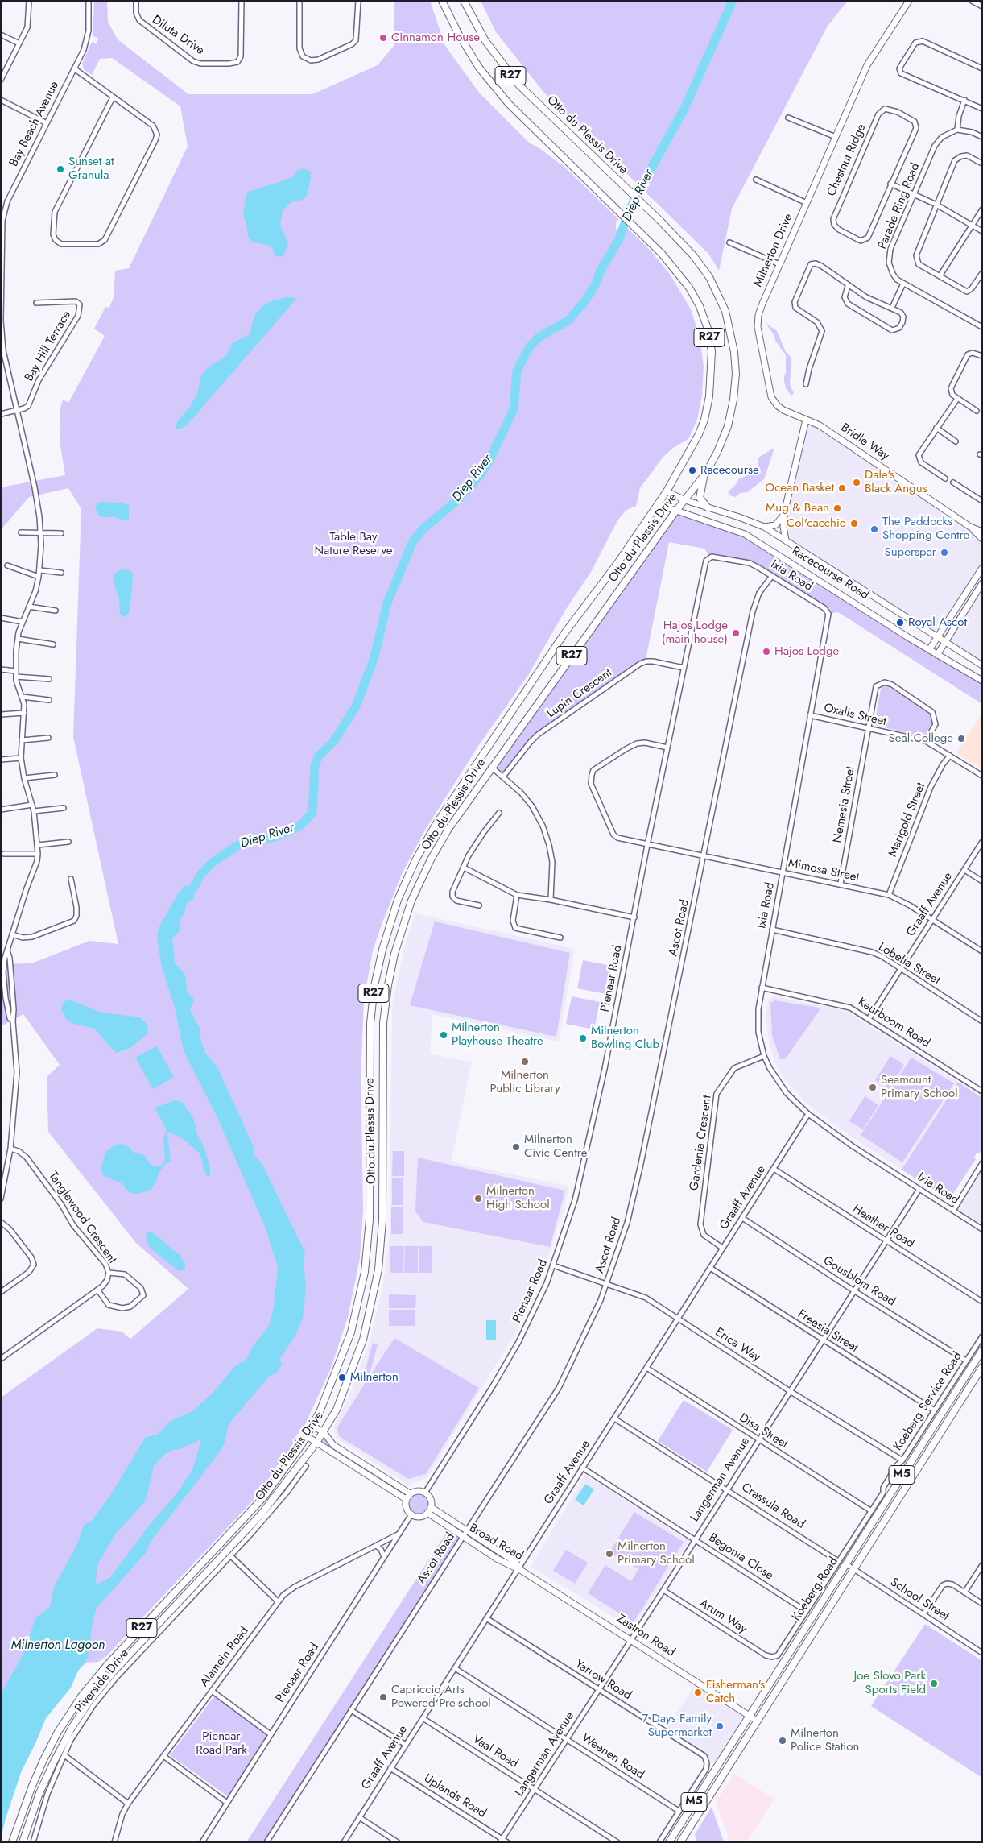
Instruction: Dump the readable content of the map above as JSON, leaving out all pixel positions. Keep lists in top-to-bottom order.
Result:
{
  "streets": {
    "main road": [
      "R27",
      "Otto du Plessis Drive",
      "M5",
      "Koeberg Road"
    ],
    "street": [
      "Diluta Drive",
      "Bay Beach Avenue",
      "Chestnut Ridge",
      "Parade Ring Road",
      "Milnerton Drive",
      "Bay Hill Terrace",
      "Bridle Way",
      "Racecourse Road",
      "Ixia Road",
      "Lupin Crescent",
      "Oxalis Street",
      "Nemesia Street",
      "Marigold Street",
      "Mimosa Street",
      "Graaff Avenue",
      "Ascot Road",
      "Lobelia Street",
      "Pienaar Road",
      "Keurboom Road",
      "Gardenia Crescent",
      "Tanglewood Crescent",
      "Heather Road",
      "Gousblom Road",
      "Freesia Street",
      "Erica Way",
      "Koeberg Service Road",
      "Disa Street",
      "Langerman Avenue",
      "Crassula Road",
      "Broad Road",
      "Begonia Close",
      "School Street",
      "Arum Way",
      "Zastron Road",
      "Alamein Road",
      "Yarrow Road",
      "Riverside Drive",
      "Vaal Road",
      "Weenen Road",
      "Uplands Road"
    ]
  },
  "crossings": [
    ["Bay Beach Avenue", "Bay Hill Terrace"],
    ["Otto du Plessis Drive", "Racecourse Road"],
    ["Milnerton Drive", "Bridle Way"],
    ["Ixia Road", "Oxalis Street"],
    ["Ixia Road", "Mimosa Street"],
    ["Ixia Road", "Graaff Avenue"],
    ["Ixia Road", "Ascot Road"],
    ["Ixia Road", "Lobelia Street"],
    ["Ixia Road", "Pienaar Road"],
    ["Ixia Road", "Keurboom Road"],
    ["Ixia Road", "Gardenia Crescent"],
    ["Ixia Road", "Langerman Avenue"],
    ["Lupin Crescent", "Pienaar Road"],
    ["Oxalis Street", "Nemesia Street"],
    ["Oxalis Street", "Marigold Street"],
    ["Nemesia Street", "Mimosa Street"],
    ["Marigold Street", "Mimosa Street"],
    ["Mimosa Street", "Graaff Avenue"],
    ["Mimosa Street", "Ascot Road"],
    ["Mimosa Street", "Pienaar Road"],
    ["Graaff Avenue", "Lobelia Street"],
    ["Graaff Avenue", "Keurboom Road"],
    ["Graaff Avenue", "Gardenia Crescent"],
    ["Graaff Avenue", "Heather Road"],
    ["Graaff Avenue", "Gousblom Road"],
    ["Graaff Avenue", "Freesia Street"],
    ["Graaff Avenue", "Erica Way"],
    ["Graaff Avenue", "Disa Street"],
    ["Graaff Avenue", "Crassula Road"],
    ["Graaff Avenue", "Broad Road"],
    ["Graaff Avenue", "Begonia Close"],
    ["Graaff Avenue", "Zastron Road"],
    ["Graaff Avenue", "Yarrow Road"],
    ["Graaff Avenue", "Vaal Road"],
    ["Graaff Avenue", "Weenen Road"],
    ["Graaff Avenue", "Uplands Road"],
    ["Ascot Road", "Erica Way"],
    ["Ascot Road", "Broad Road"],
    ["Pienaar Road", "Erica Way"],
    ["Pienaar Road", "Broad Road"],
    ["Pienaar Road", "Alamein Road"],
    ["Heather Road", "Langerman Avenue"],
    ["Gousblom Road", "Koeberg Service Road"],
    ["Gousblom Road", "Langerman Avenue"],
    ["Freesia Street", "Koeberg Service Road"],
    ["Freesia Street", "Langerman Avenue"],
    ["Erica Way", "Koeberg Service Road"],
    ["Erica Way", "Langerman Avenue"],
    ["Koeberg Service Road", "Disa Street"],
    ["Koeberg Service Road", "Crassula Road"],
    ["Koeberg Service Road", "Begonia Close"],
    ["Koeberg Service Road", "Arum Way"],
    ["Disa Street", "Langerman Avenue"],
    ["Langerman Avenue", "Crassula Road"],
    ["Langerman Avenue", "Begonia Close"],
    ["Langerman Avenue", "Arum Way"],
    ["Langerman Avenue", "Zastron Road"],
    ["Langerman Avenue", "Yarrow Road"],
    ["Langerman Avenue", "Vaal Road"],
    ["Langerman Avenue", "Weenen Road"],
    ["Langerman Avenue", "Uplands Road"],
    ["Broad Road", "Zastron Road"],
    ["Koeberg Road", "School Street"],
    ["Koeberg Road", "Zastron Road"],
    ["Yarrow Road", "Weenen Road"]
  ],
  "water": ["Diep River", "Milnerton Lagoon"],
  "parks": ["Table Bay Nature Reserve", "Pienaar Road Park"],
  "places": [
    "Cinnamon House",
    "Sunset at Granula",
    "Racecourse",
    "Dale's Black Angus",
    "Ocean Basket",
    "Mug & Bean",
    "Col'cacchio",
    "The Paddocks Shopping Centre",
    "Superspar",
    "Royal Ascot",
    "Hajos Lodge (main house)",
    "Hajos Lodge",
    "Seal College",
    "Milnerton Playhouse Theatre",
    "Milnerton Bowling Club",
    "Milnerton Public Library",
    "Seamount Primary School",
    "Milnerton Civic Centre",
    "Milnerton High School",
    "Milnerton",
    "Milnerton Primary School",
    "Joe Slovo Park Sports Field",
    "Fisherman's Catch",
    "Capriccio Arts Powered Pre-school",
    "7 Days Family Supermarket",
    "Milnerton Police Station"
  ]
}
